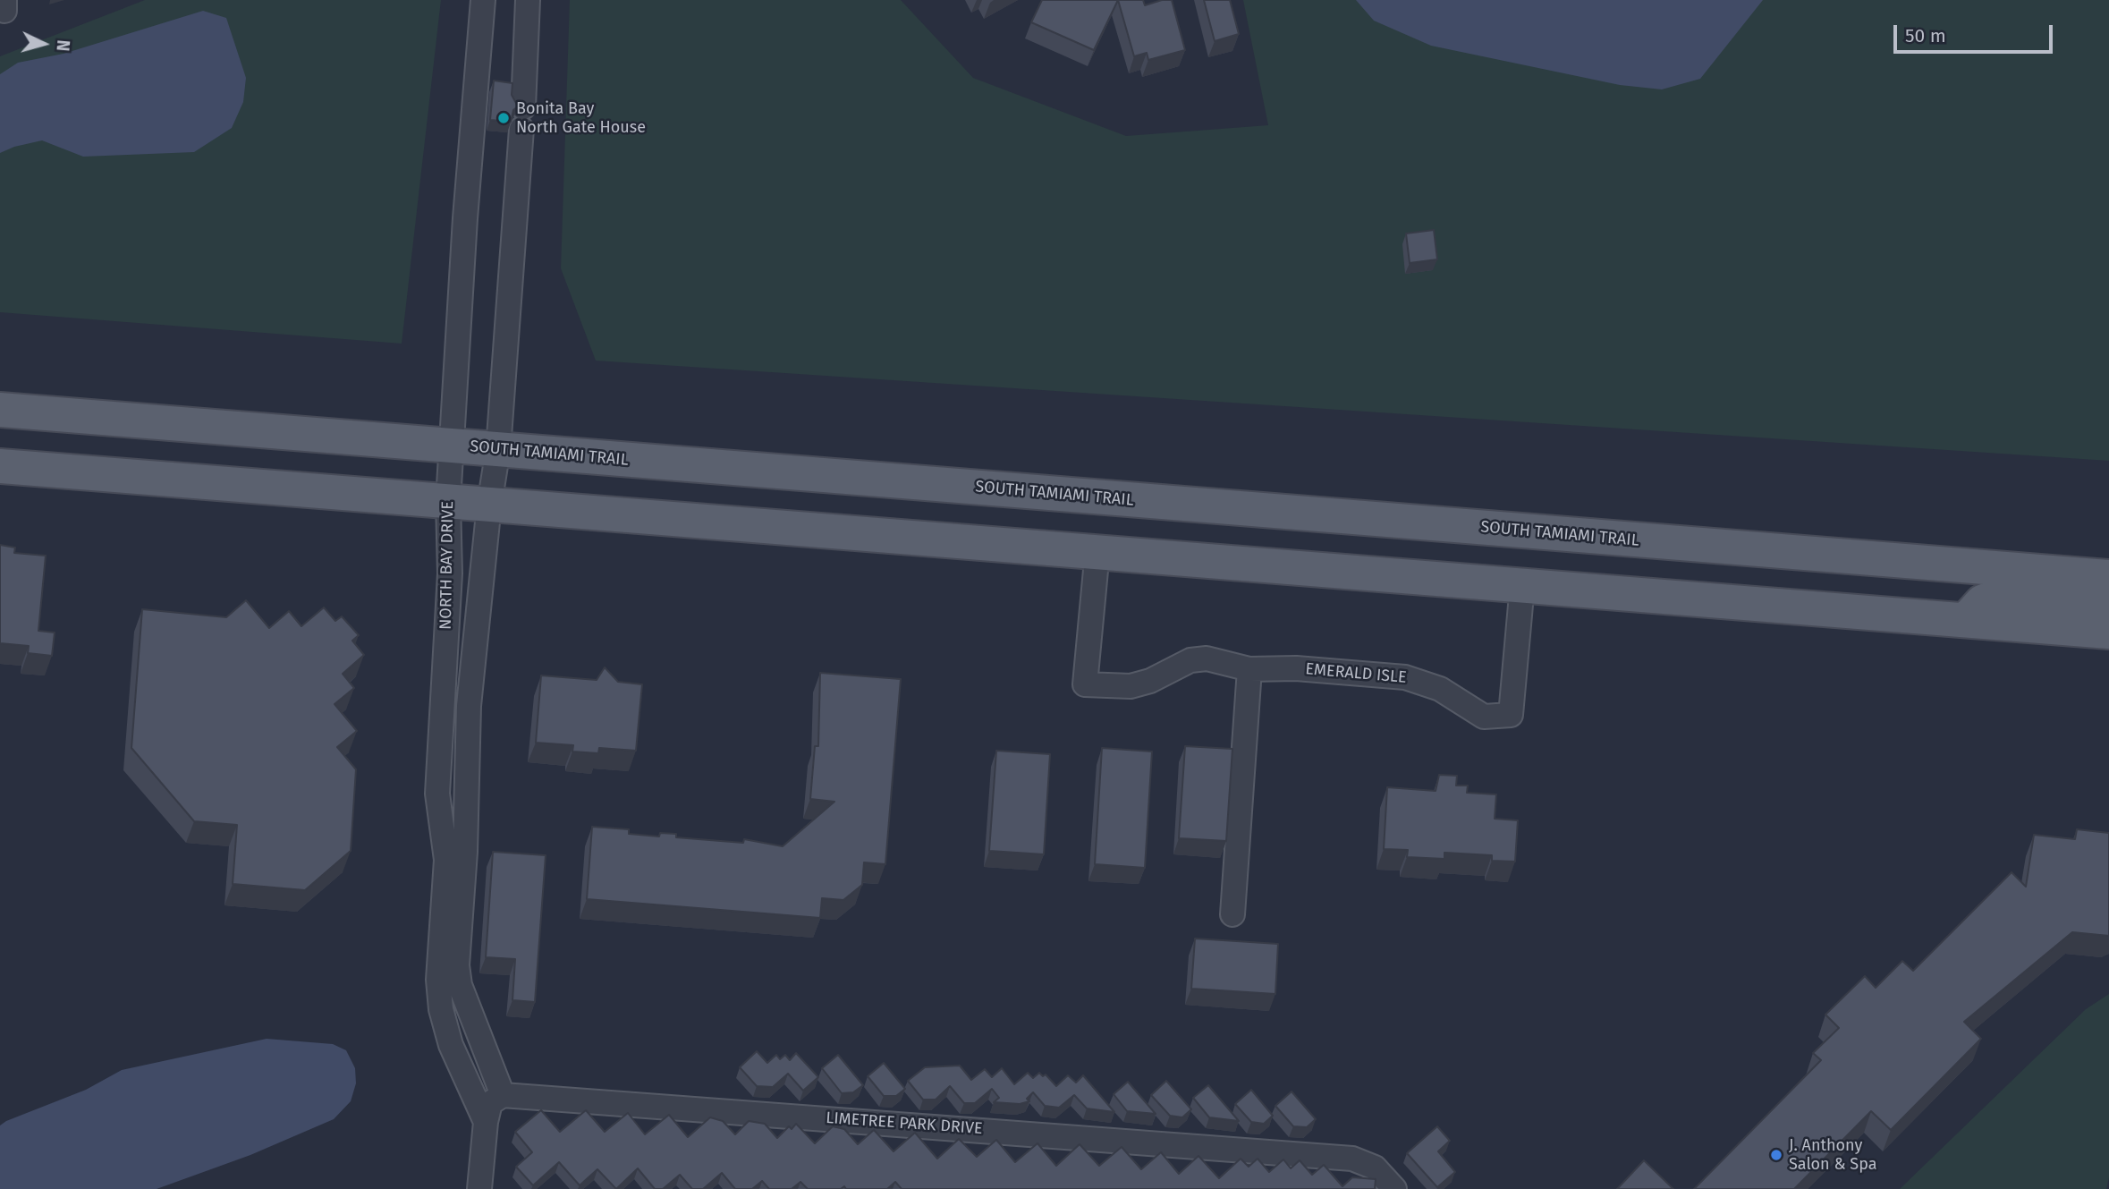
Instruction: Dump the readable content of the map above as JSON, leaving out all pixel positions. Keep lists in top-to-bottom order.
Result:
{
  "streets": {
    "main road": ["SOUTH TAMIAMI TRAIL"],
    "street": ["NORTH BAY DRIVE", "EMERALD ISLE", "LIMETREE PARK DRIVE"]
  },
  "crossings": [
    ["SOUTH TAMIAMI TRAIL", "NORTH BAY DRIVE"],
    ["NORTH BAY DRIVE", "LIMETREE PARK DRIVE"]
  ],
  "places": ["Bonita Bay North Gate House", "J. Anthony Salon & Spa"],
  "scale_bar": "50 m",
  "north": "right"
}
